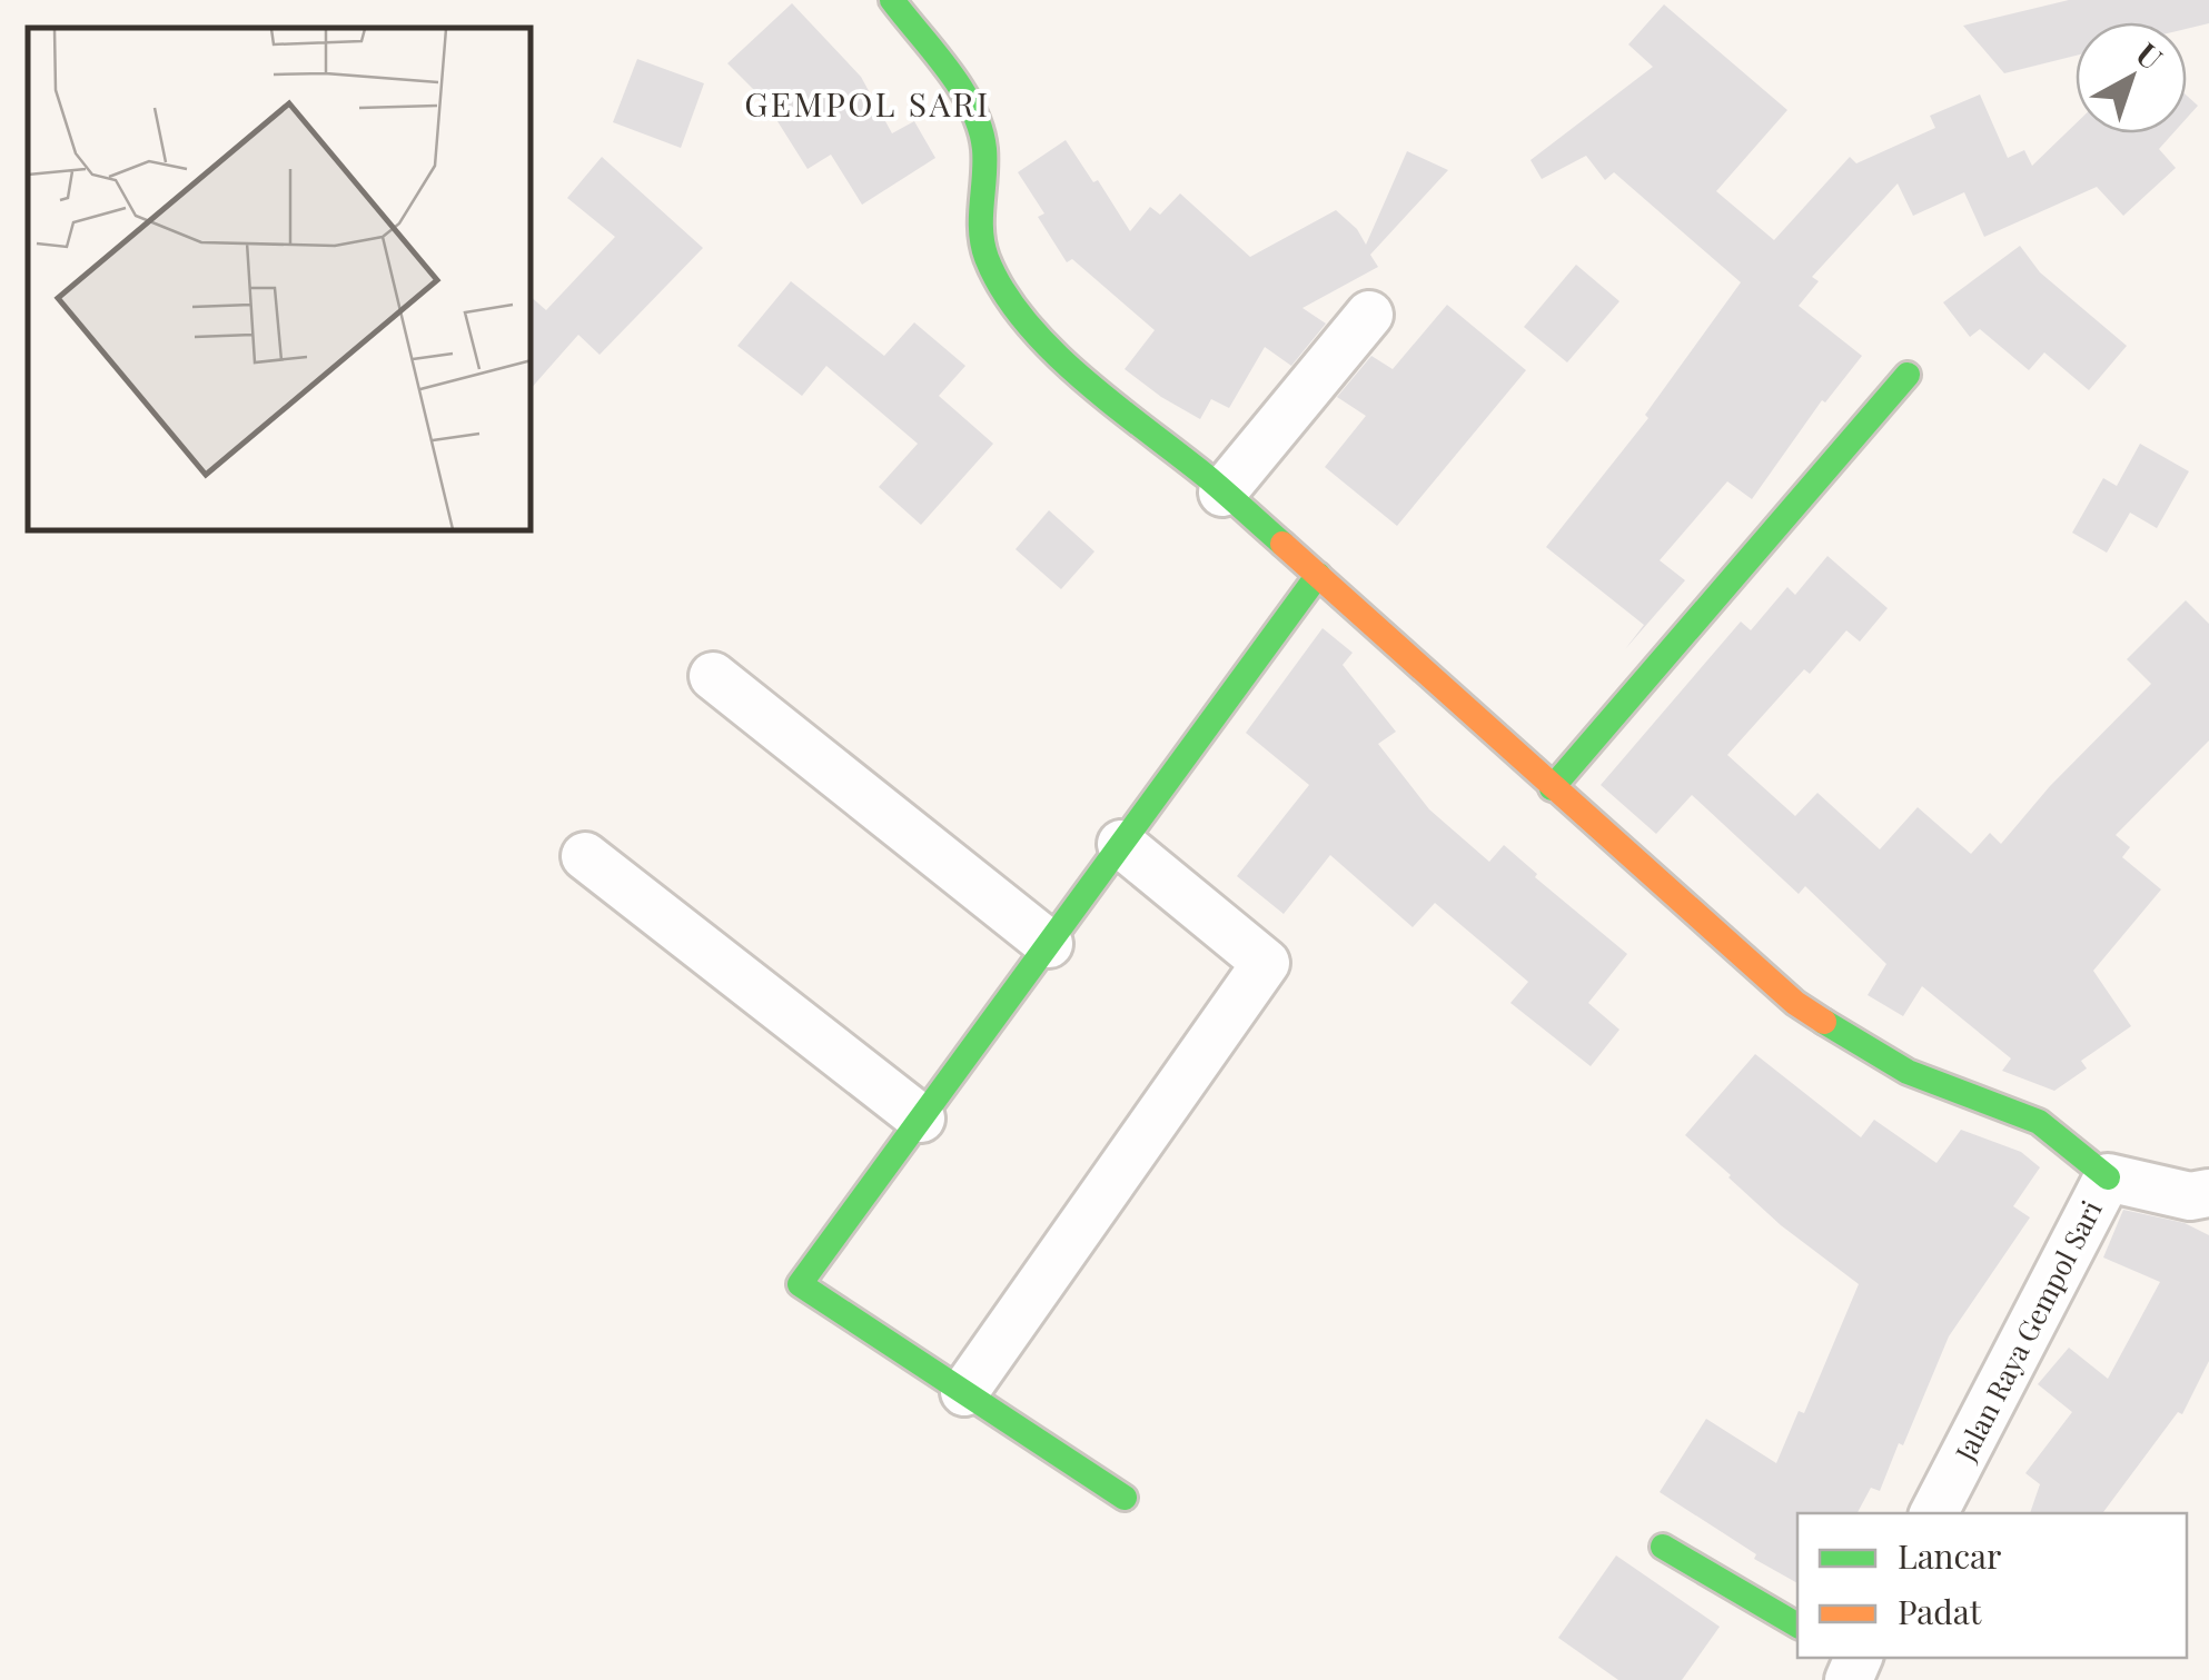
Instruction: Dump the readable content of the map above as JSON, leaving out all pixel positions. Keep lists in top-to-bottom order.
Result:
{
  "streets": {
    "street": ["Jalan Raya Gempol Sari"]
  },
  "districts": ["GEMPOL SARI"],
  "legend": ["Lancar", "Padat"],
  "north": "top right"
}
